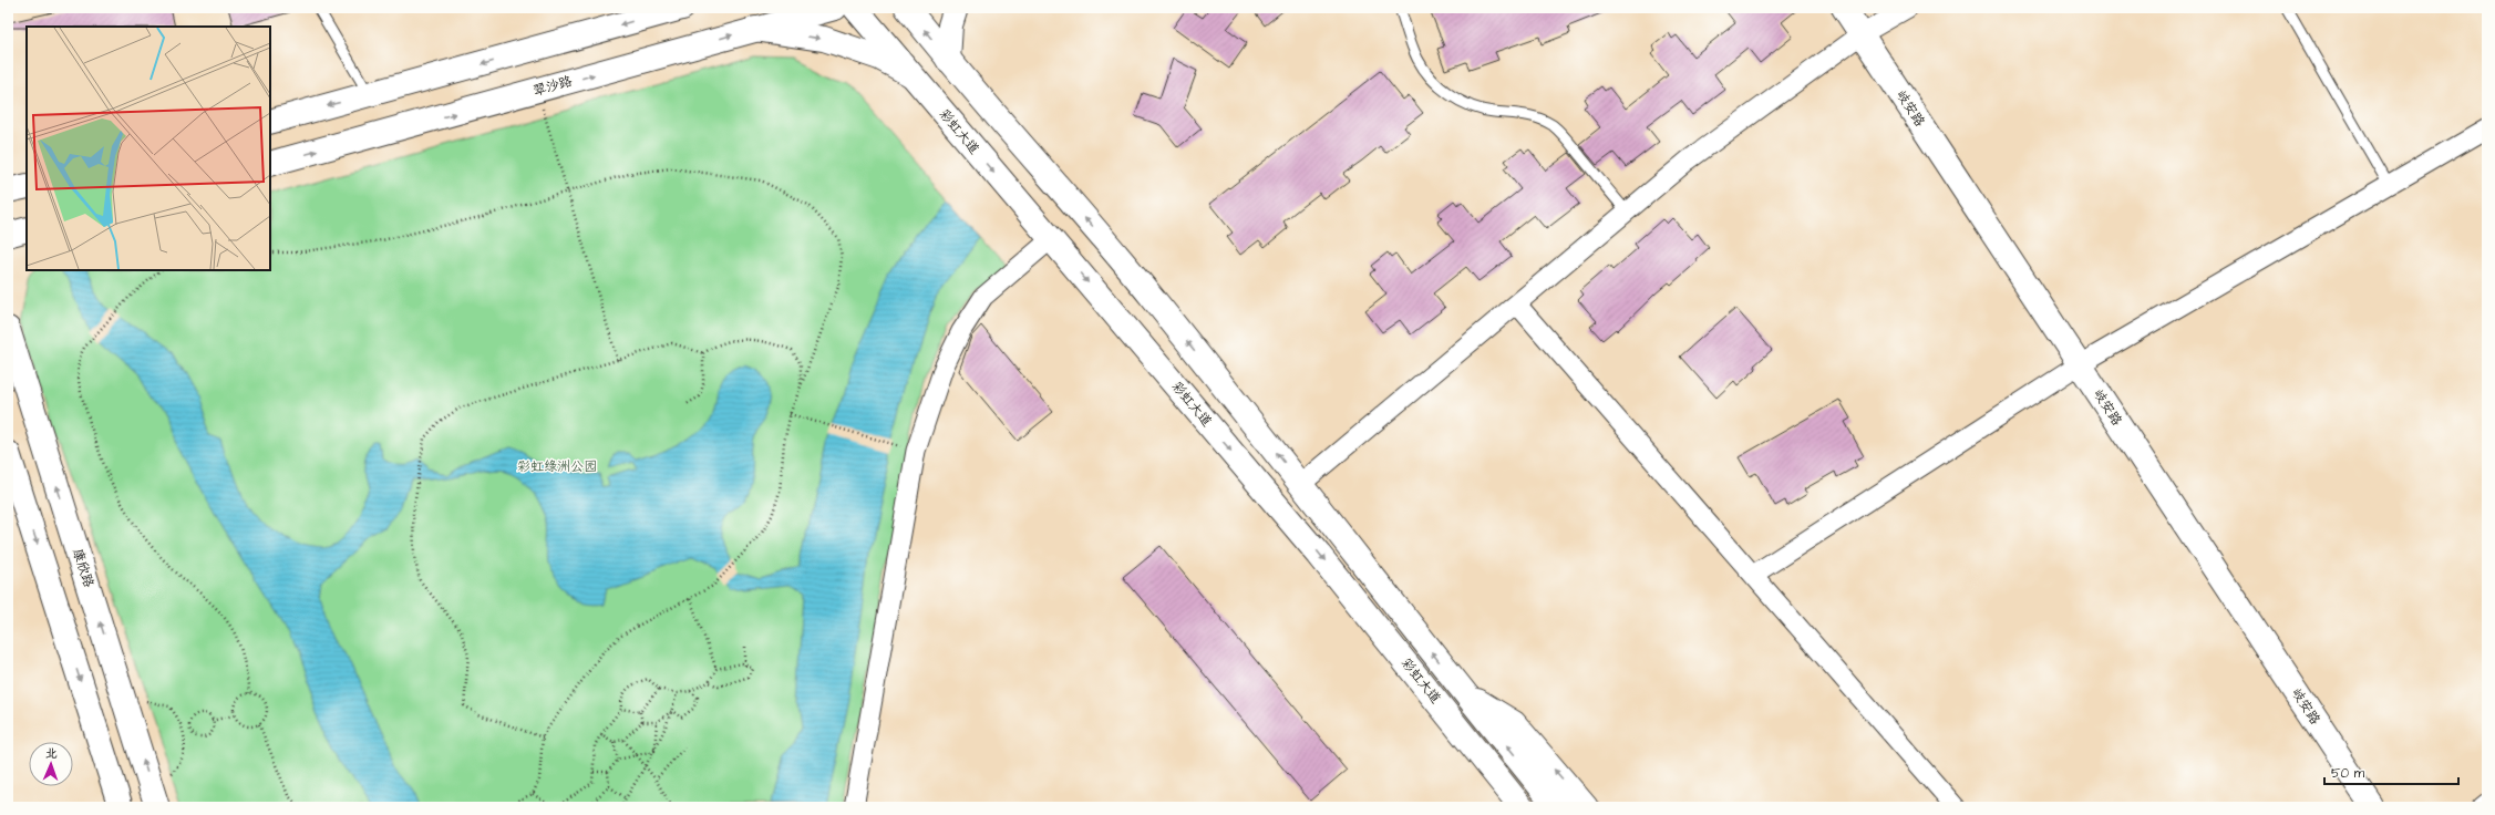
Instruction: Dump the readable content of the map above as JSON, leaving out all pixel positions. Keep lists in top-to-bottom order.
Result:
{
  "streets": {
    "main road": [
      "翠沙路",
      "岐安路",
      "彩虹大道",
      "康欣路"
    ]
  },
  "parks": ["彩虹绿洲公园"],
  "scale_bar": "50 m",
  "north": "top"
}
